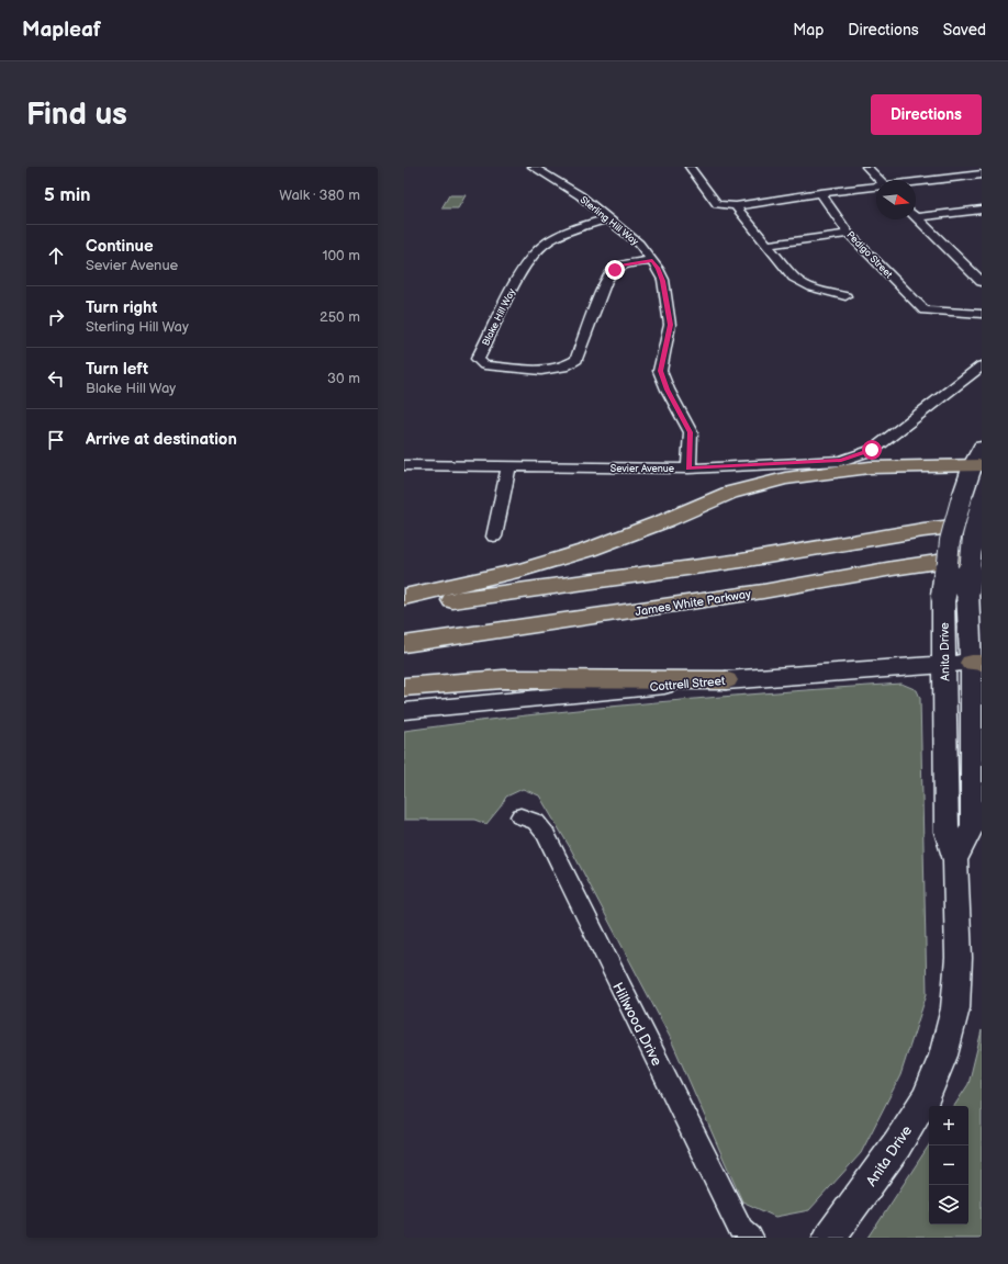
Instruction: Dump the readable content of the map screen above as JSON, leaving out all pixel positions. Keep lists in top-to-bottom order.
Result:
{
  "streets": {
    "highway": ["James White Parkway"],
    "main road": ["Anita Drive", "Cottrell Street"],
    "street": [
      "Sterling Hill Way",
      "Pedigo Street",
      "Blake Hill Way",
      "Sevier Avenue",
      "Hillwood Drive"
    ]
  },
  "crossings": [
    ["Sterling Hill Way", "Blake Hill Way"],
    ["Sterling Hill Way", "Sevier Avenue"],
    ["Anita Drive", "Cottrell Street"]
  ],
  "north": "right",
  "page": {
    "header": "Mapleaf",
    "nav": ["Map", "Directions", "Saved"],
    "buttons": "Directions",
    "title": "Find us",
    "heading": ["5 min", "Walk · 380 m"],
    "list": [
      ["Continue", "Sevier Avenue", "100 m"],
      ["Turn right", "Sterling Hill Way", "250 m"],
      ["Turn left", "Blake Hill Way", "30 m"],
      "Arrive at destination"
    ],
    "map_buttons": ["+", "−"]
  }
}
